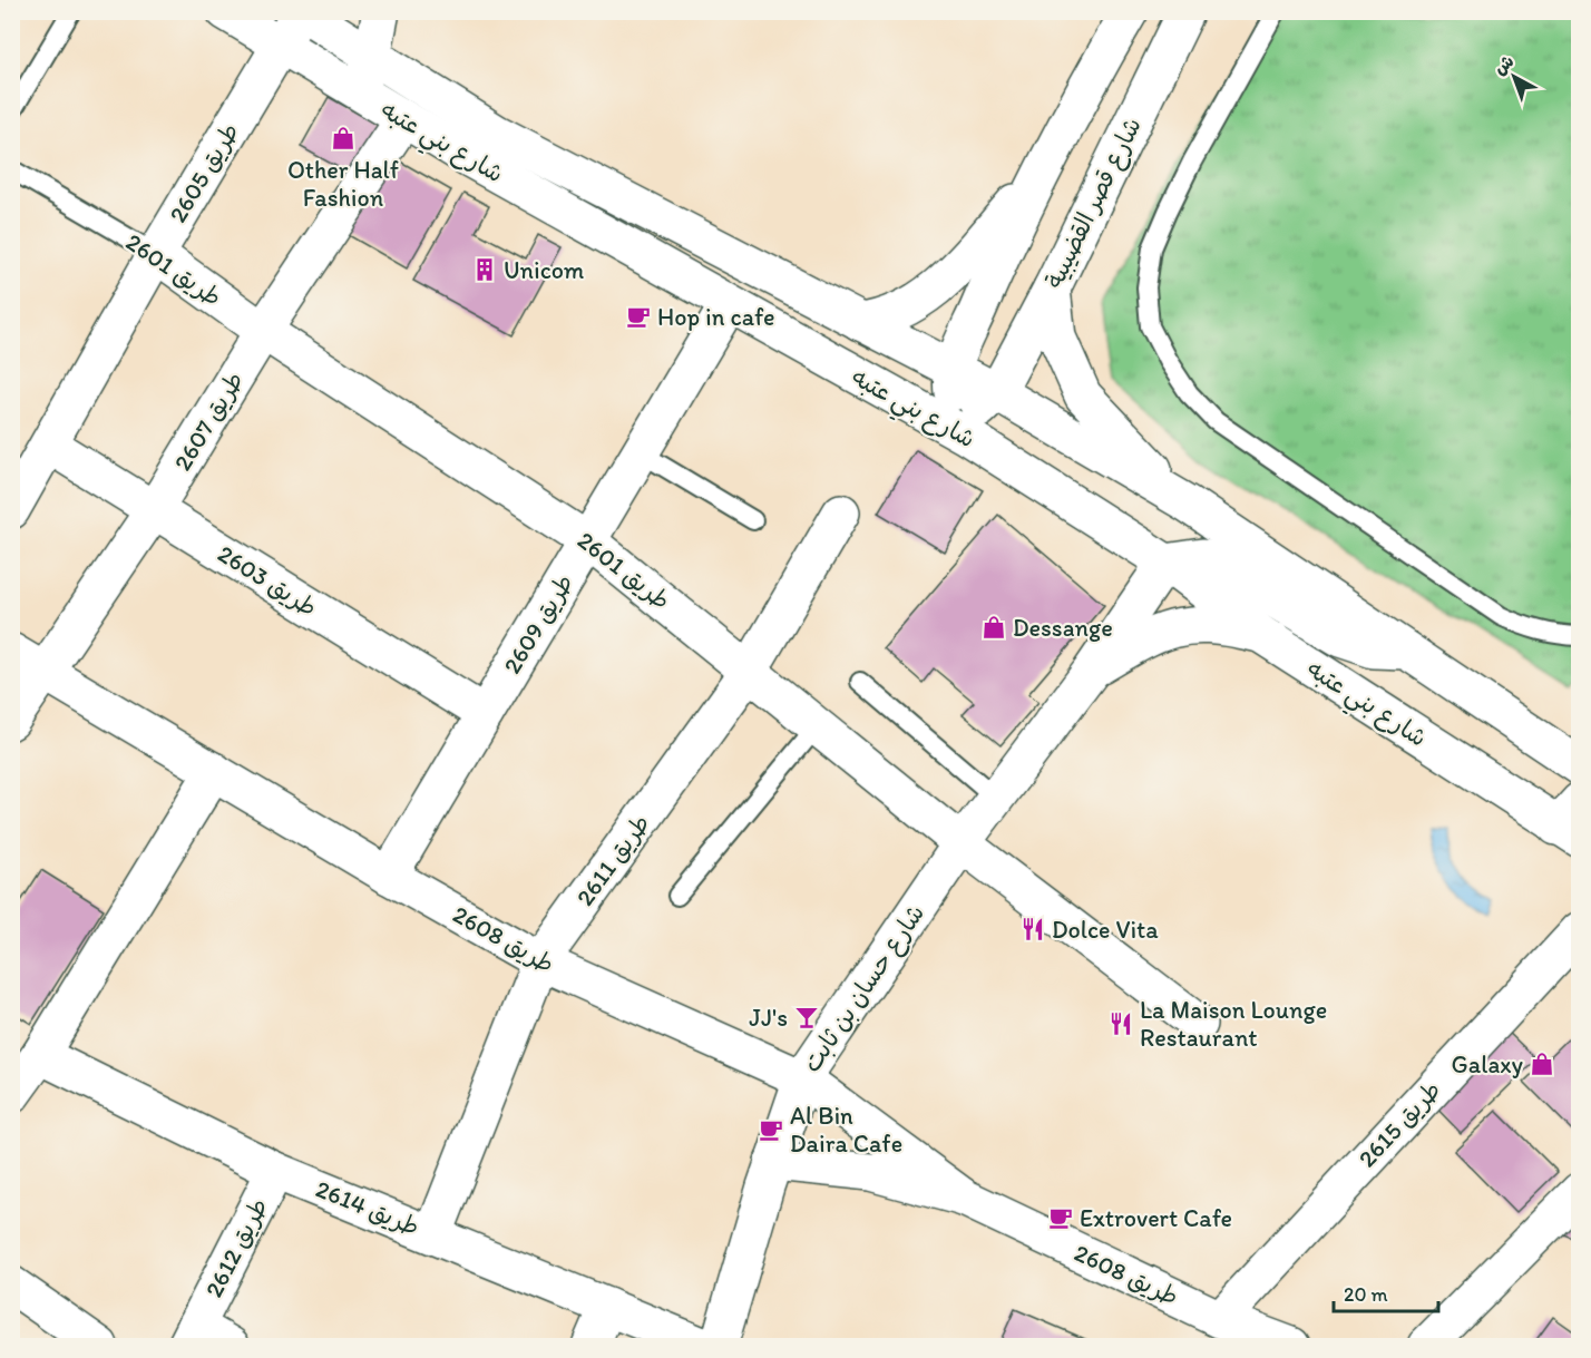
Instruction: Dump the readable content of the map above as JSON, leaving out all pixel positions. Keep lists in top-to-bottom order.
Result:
{
  "streets": {
    "street": [
      "شارع بني عتبه",
      "طريق 2605",
      "شارع قصر القضيبية",
      "طريق 2601",
      "طريق 2607",
      "طريق 2603",
      "طريق 2609",
      "طريق 2611",
      "طريق 2608",
      "شارع حسان بن ثابت",
      "طريق 2615",
      "طريق 2614",
      "طريق 2612"
    ]
  },
  "crossings": [
    ["شارع بني عتبه", "طريق 2605"],
    ["شارع بني عتبه", "شارع قصر القضيبية"],
    ["شارع بني عتبه", "طريق 2607"],
    ["شارع بني عتبه", "طريق 2609"],
    ["شارع بني عتبه", "شارع حسان بن ثابت"],
    ["طريق 2605", "طريق 2601"],
    ["طريق 2605", "طريق 2603"],
    ["طريق 2601", "طريق 2607"],
    ["طريق 2601", "طريق 2609"],
    ["طريق 2601", "طريق 2611"],
    ["طريق 2601", "شارع حسان بن ثابت"],
    ["طريق 2607", "طريق 2603"],
    ["طريق 2607", "طريق 2608"],
    ["طريق 2603", "طريق 2609"],
    ["طريق 2609", "طريق 2608"],
    ["طريق 2611", "طريق 2608"],
    ["طريق 2611", "طريق 2614"],
    ["طريق 2608", "شارع حسان بن ثابت"],
    ["طريق 2608", "طريق 2615"],
    ["طريق 2614", "طريق 2612"]
  ],
  "places": {
    "shop": ["Other Half Fashion", "Dessange", "Galaxy"],
    "building": ["Unicom"],
    "cafe": ["Hop in cafe", "Al Bin Daira Cafe", "Extrovert Cafe"],
    "restaurant": ["Dolce Vita", "La Maison Lounge Restaurant"],
    "bar": ["JJ's"]
  },
  "scale_bar": "20 m",
  "north": "top left"
}
